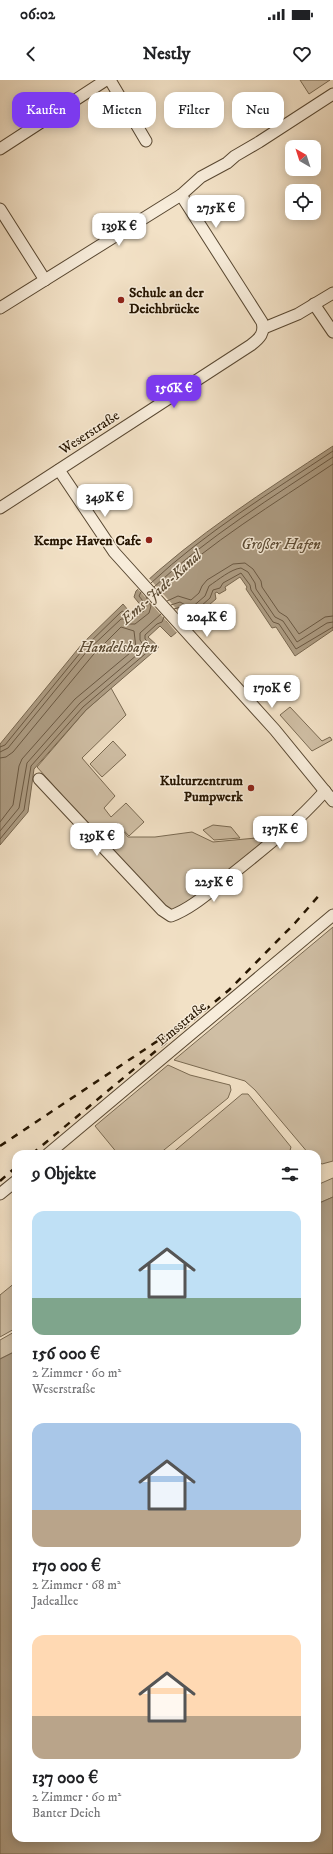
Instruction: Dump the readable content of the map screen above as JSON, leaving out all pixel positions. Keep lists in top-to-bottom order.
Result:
{
  "streets": {
    "street": ["Weserstraße", "Emsstraße"]
  },
  "water": ["Großer Hafen", "Ems-Jade-Kanal", "Handelshafen"],
  "places": ["Schule an der Deichbrücke", "Kempe Haven Cafe", "Kulturzentrum Pumpwerk"],
  "north": "top left",
  "page": {
    "status": "06:02",
    "header": "Nestly",
    "chip": [
      "Kaufen",
      "Mieten",
      "Filter",
      "Neu"
    ],
    "price": [
      "275K €",
      "139K €",
      "156K €",
      "349K €",
      "204K €",
      "170K €",
      "137K €",
      "139K €",
      "225K €"
    ],
    "heading": "9 Objekte",
    "list": [
      {
        "name": "156 000 €",
        "note": "2 Zimmer · 60 m² · Weserstraße"
      },
      {
        "name": "170 000 €",
        "note": "2 Zimmer · 68 m² · Jadeallee"
      },
      {
        "name": "137 000 €",
        "note": "2 Zimmer · 60 m² · Banter Deich"
      }
    ]
  }
}
